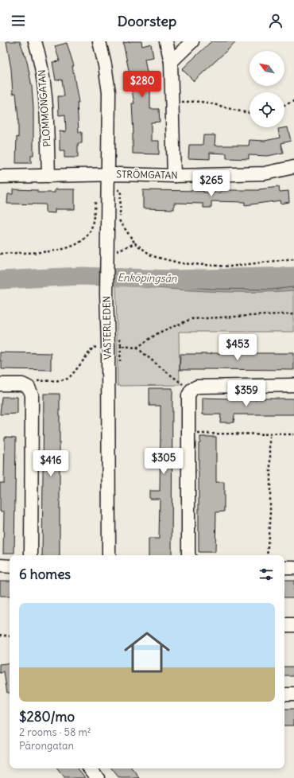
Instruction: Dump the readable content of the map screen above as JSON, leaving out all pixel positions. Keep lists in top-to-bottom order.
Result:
{
  "streets": {
    "street": ["PLOMMONGATAN", "STRÖMGATAN", "VÄSTERLEDEN"]
  },
  "crossings": [
    ["PLOMMONGATAN", "STRÖMGATAN"],
    ["STRÖMGATAN", "VÄSTERLEDEN"]
  ],
  "water": ["Enköpingsån"],
  "north": "top left",
  "page": {
    "header": "Doorstep",
    "price": [
      "$280",
      "$265",
      "$453",
      "$359",
      "$305",
      "$416"
    ],
    "heading": "6 homes",
    "list": [
      {
        "name": "$280/mo",
        "note": "2 rooms · 58 m² · Pärongatan"
      }
    ]
  }
}
